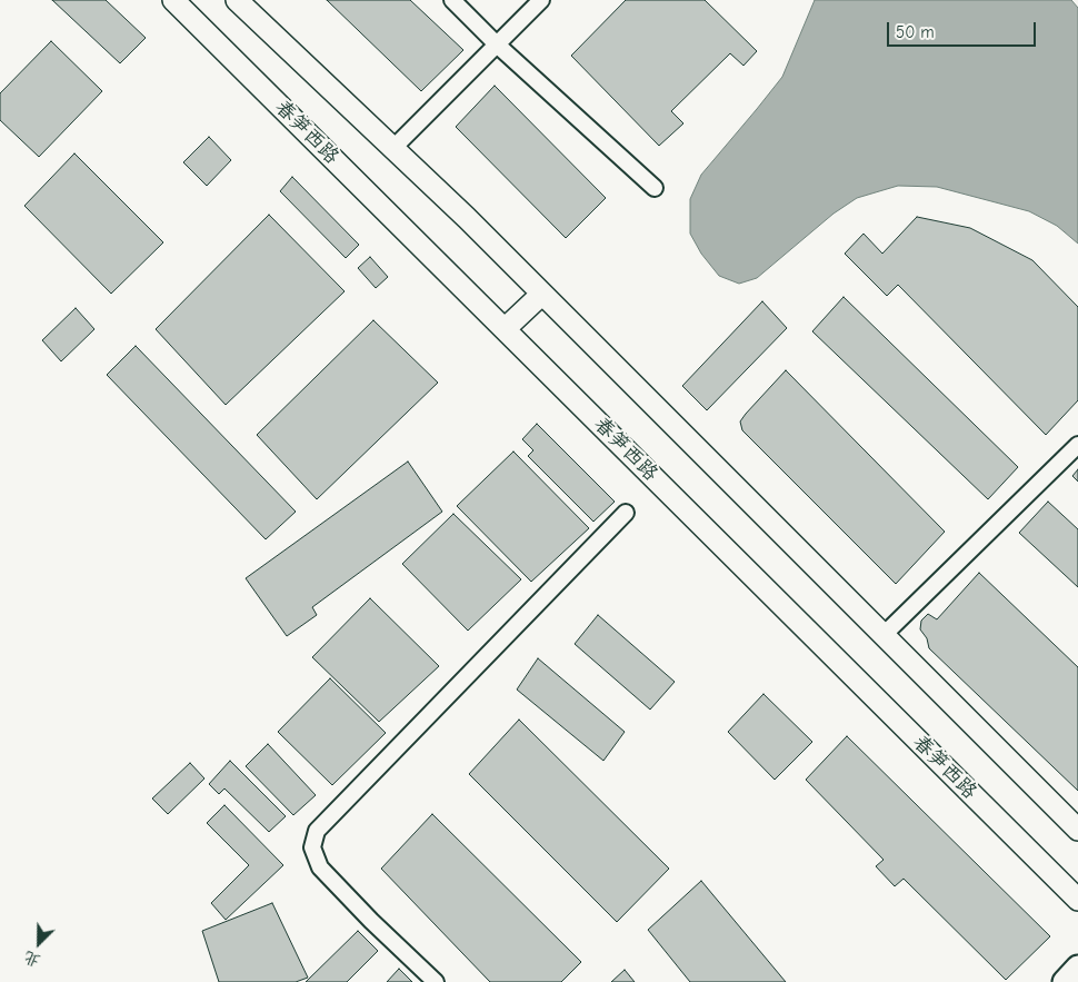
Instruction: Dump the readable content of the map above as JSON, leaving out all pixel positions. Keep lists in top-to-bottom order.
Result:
{
  "streets": {
    "main road": ["春笋西路"]
  },
  "scale_bar": "50 m",
  "north": "bottom left"
}
